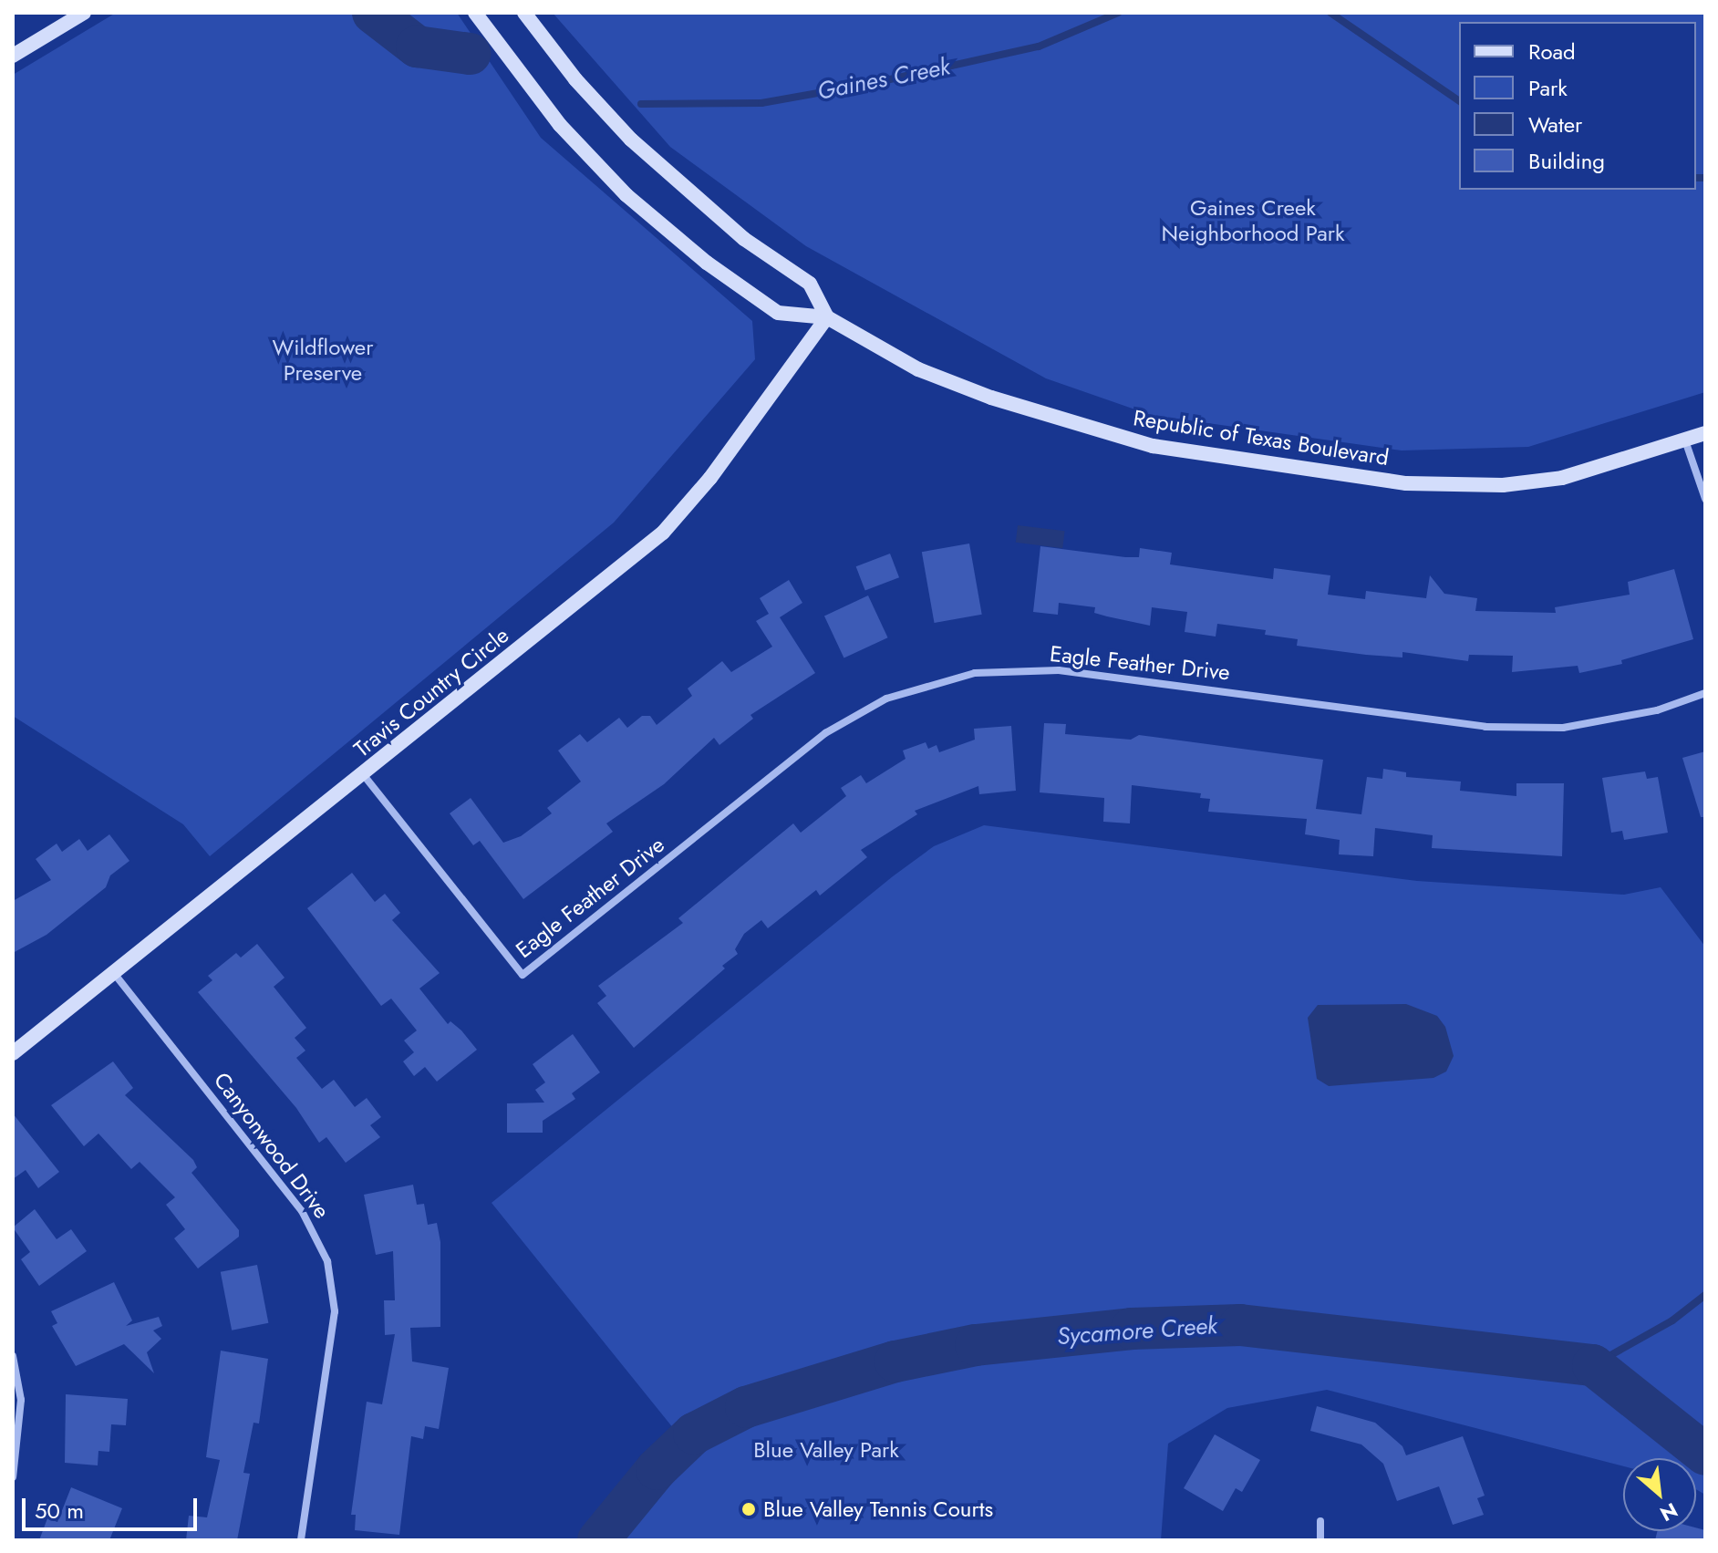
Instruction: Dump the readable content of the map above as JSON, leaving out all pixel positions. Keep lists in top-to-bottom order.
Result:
{
  "streets": {
    "street": [
      "Republic of Texas Boulevard",
      "Eagle Feather Drive",
      "Travis Country Circle",
      "Canyonwood Drive"
    ]
  },
  "crossings": [
    ["Republic of Texas Boulevard", "Travis Country Circle"],
    ["Eagle Feather Drive", "Travis Country Circle"],
    ["Travis Country Circle", "Canyonwood Drive"]
  ],
  "water": ["Gaines Creek", "Sycamore Creek"],
  "parks": ["Gaines Creek Neighborhood Park", "Wildflower Preserve", "Blue Valley Park"],
  "places": ["Blue Valley Tennis Courts"],
  "legend": [
    "Road",
    "Park",
    "Water",
    "Building"
  ],
  "scale_bar": "50 m",
  "north": "bottom right"
}
